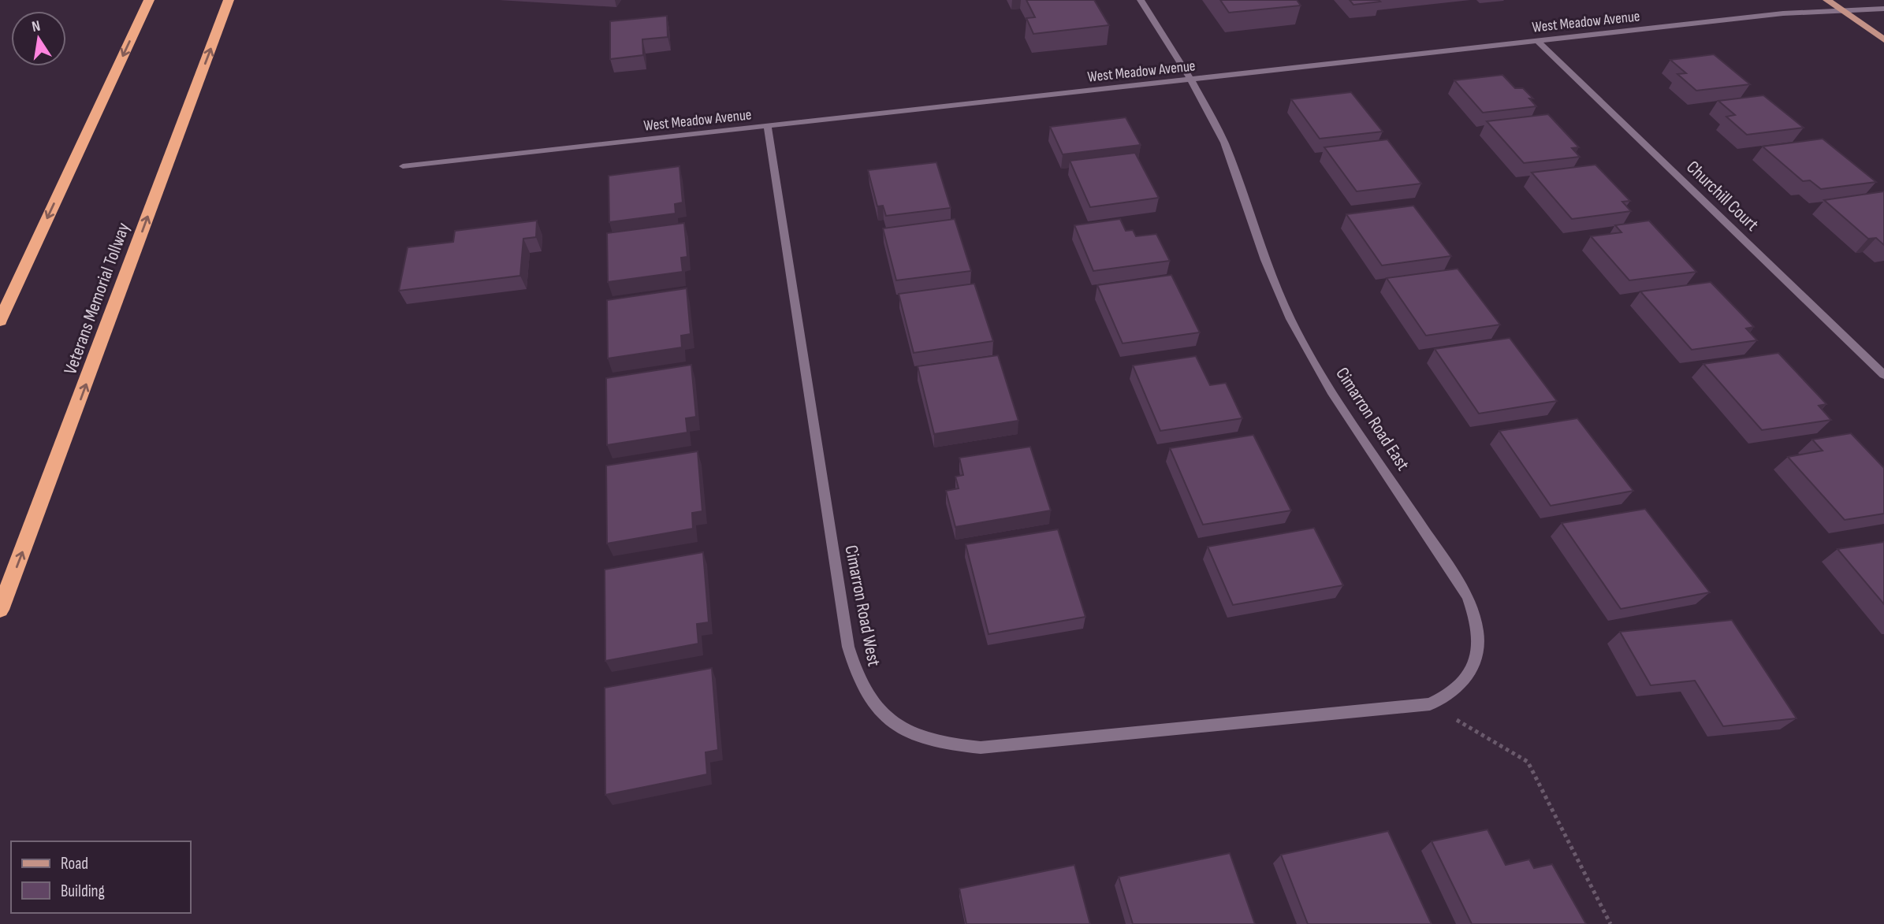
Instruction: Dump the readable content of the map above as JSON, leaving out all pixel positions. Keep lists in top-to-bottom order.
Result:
{
  "streets": {
    "highway": ["Veterans Memorial Tollway"],
    "street": [
      "West Meadow Avenue",
      "Churchill Court",
      "Cimarron Road East",
      "Cimarron Road West"
    ]
  },
  "crossings": [
    ["West Meadow Avenue", "Churchill Court"],
    ["West Meadow Avenue", "Cimarron Road East"],
    ["West Meadow Avenue", "Cimarron Road West"],
    ["Cimarron Road East", "Cimarron Road West"]
  ],
  "legend": ["Road", "Building"],
  "north": "top"
}
